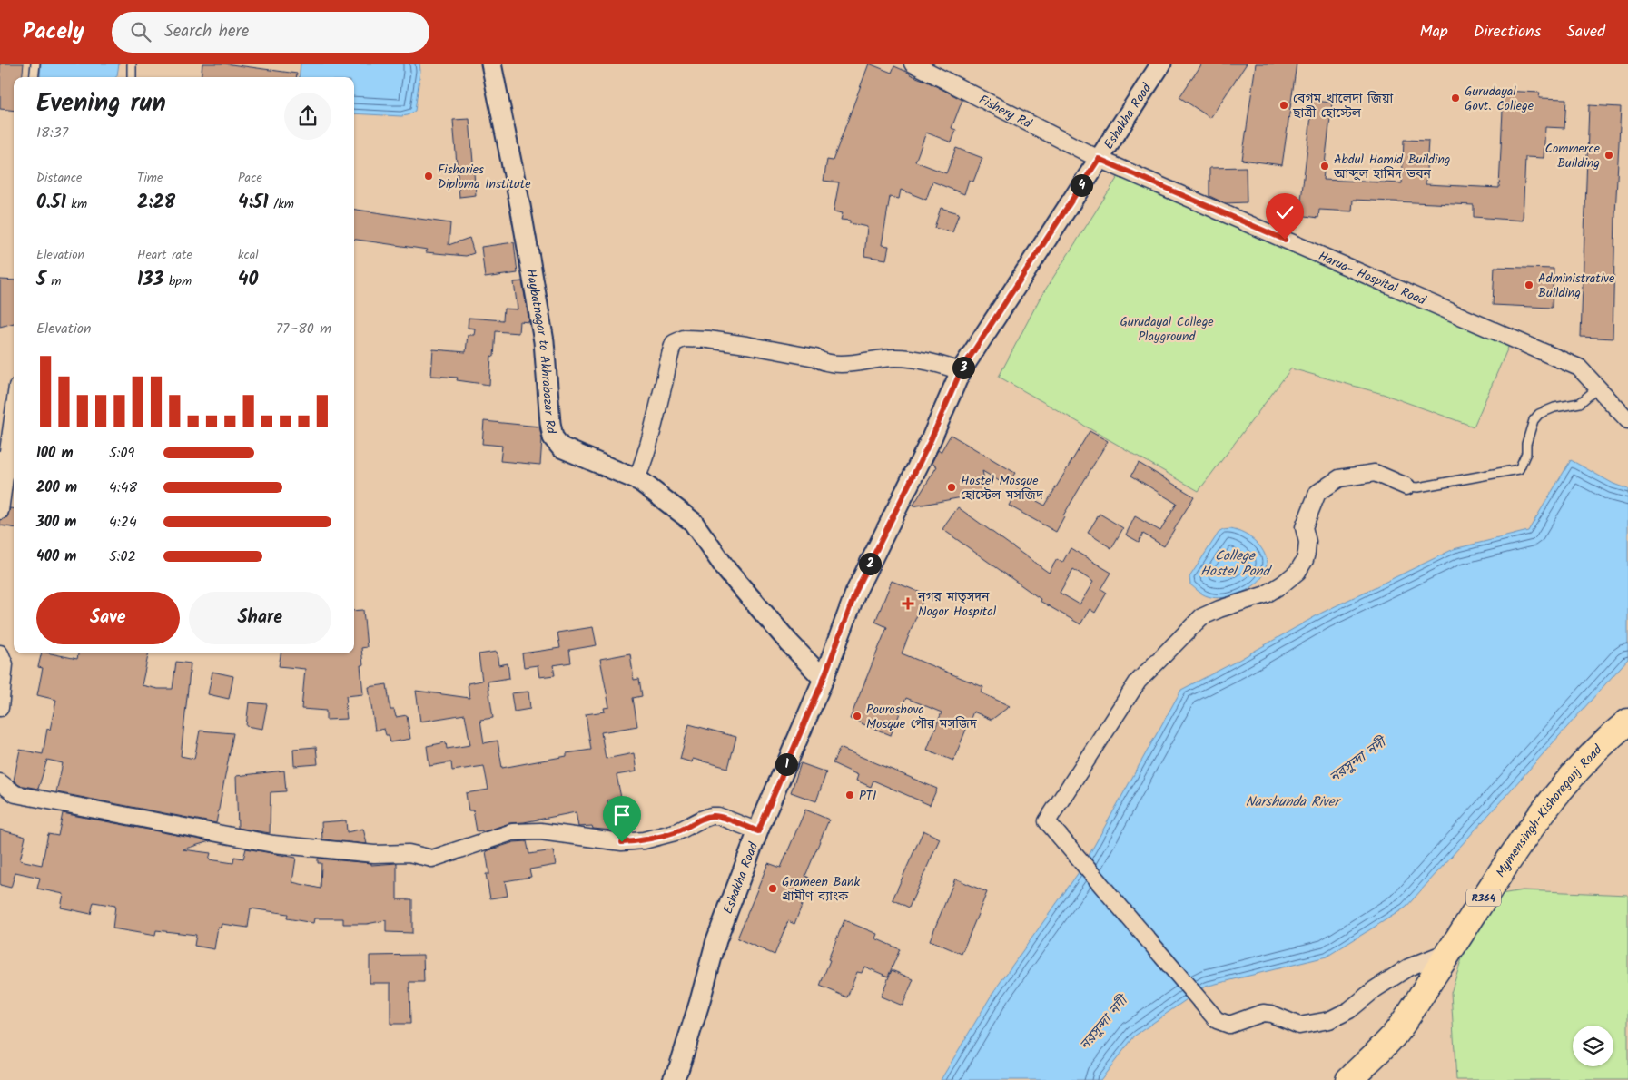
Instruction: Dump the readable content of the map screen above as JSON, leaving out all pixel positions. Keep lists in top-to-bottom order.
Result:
{
  "streets": {
    "main road": ["Mymensingh-Kishoreganj Road", "R364"],
    "street": [
      "Fishery Rd",
      "Eshakha Road",
      "Harua- Hospital Road",
      "Haybatnagar to Akhrabazar Rd"
    ]
  },
  "crossings": [
    ["Fishery Rd", "Eshakha Road"],
    ["Fishery Rd", "Harua- Hospital Road"],
    ["Eshakha Road", "Harua- Hospital Road"],
    ["Eshakha Road", "Haybatnagar to Akhrabazar Rd"]
  ],
  "water": ["College Hostel Pond", "নরসুন্দা নদী", "Narshunda River"],
  "parks": ["Gurudayal College Playground"],
  "places": {
    "other": [
      "Gurudayal Govt. College",
      "বেগম খালেদা জিয়া ছাত্রী হোস্টেল",
      "Commerce Building",
      "Abdul Hamid Building আব্দুল হামিদ ভবন",
      "Fisharies Diploma Institute",
      "Administrative Building",
      "Hostel Mosque হোস্টেল মসজিদ",
      "Pouroshova Mosque পৌর মসজিদ",
      "PTI",
      "Grameen Bank গ্রামীণ ব্যাংক"
    ],
    "health": ["নগর মাতৃসদন Nogor Hospital"]
  },
  "page": {
    "header": "Pacely",
    "search": "Search here",
    "nav": ["Map", "Directions", "Saved"],
    "heading": ["Evening run", "18:37"],
    "stats": [
      ["Distance", "0.51 km"],
      ["Time", "2:28"],
      ["Pace", "4:51 /km"],
      ["Elevation", "5 m"],
      ["Heart rate", "133 bpm"],
      ["kcal", "40"]
    ],
    "pins": [
      "4",
      "3",
      "2",
      "1"
    ],
    "chart": ["Elevation", "77–80 m"],
    "list": [
      {
        "name": "100 m",
        "note": "5:09"
      },
      {
        "name": "200 m",
        "note": "4:48"
      },
      {
        "name": "300 m",
        "note": "4:24"
      },
      {
        "name": "400 m",
        "note": "5:02"
      }
    ],
    "buttons": ["Save", "Share"]
  }
}
